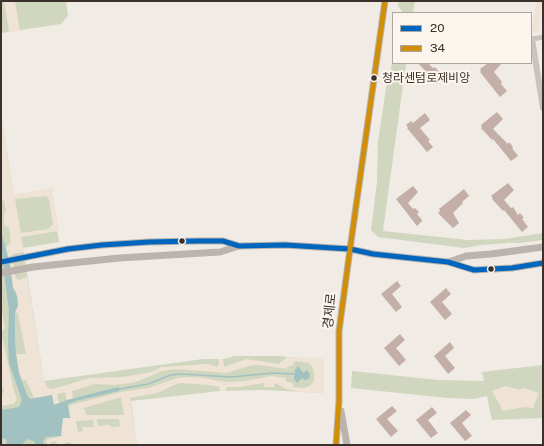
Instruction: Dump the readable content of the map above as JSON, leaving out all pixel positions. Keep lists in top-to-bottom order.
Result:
{
  "streets": {
    "main road": ["경제로"]
  },
  "places": ["청라센텀로제비앙"],
  "lines": ["transit line 34", "transit line 20"],
  "legend": ["20", "34"]
}
